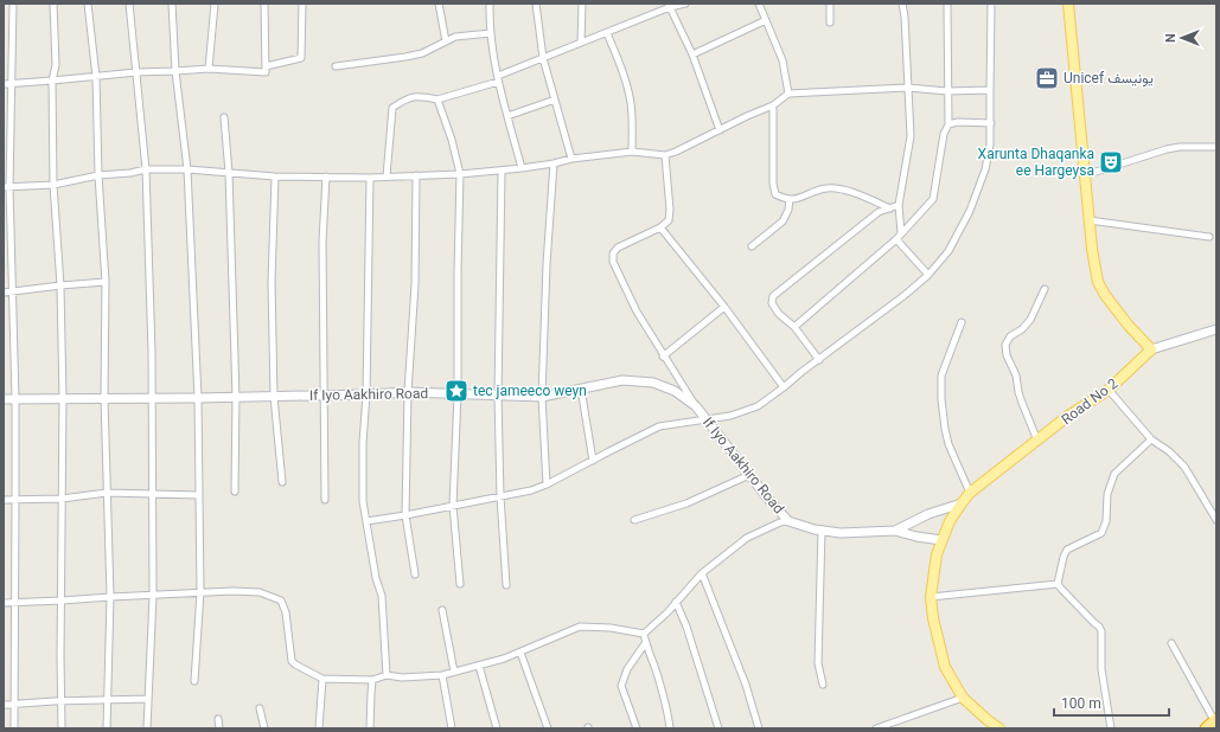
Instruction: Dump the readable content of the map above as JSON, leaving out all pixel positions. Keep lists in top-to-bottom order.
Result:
{
  "streets": {
    "main road": ["Road No 2"],
    "street": ["If Iyo Aakhiro Road"]
  },
  "places": {
    "office": ["Unicef يونيسف"],
    "theatre": ["Xarunta Dhaqanka ee Hargeysa"],
    "place": ["tec jameeco weyn"]
  },
  "scale_bar": "100 m",
  "north": "left"
}
